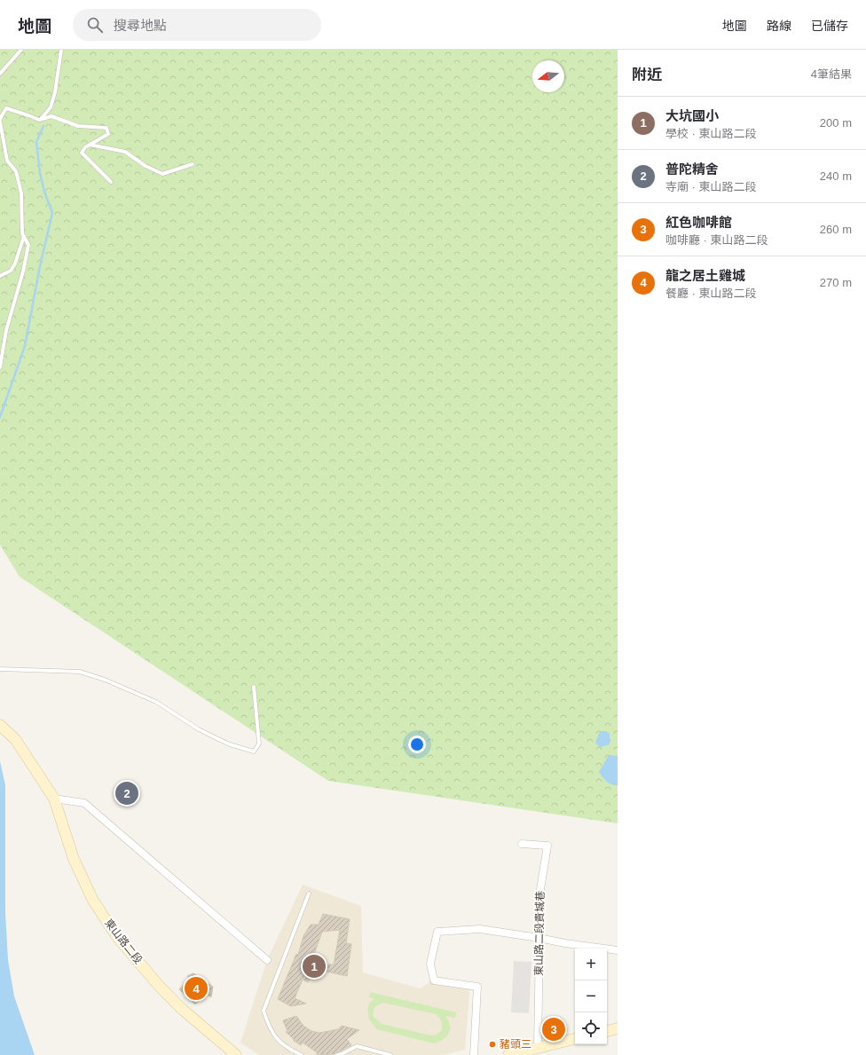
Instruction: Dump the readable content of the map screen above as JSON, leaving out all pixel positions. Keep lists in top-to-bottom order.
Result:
{
  "streets": {
    "main road": ["東山路二段"],
    "street": ["東山路二段貴城巷"]
  },
  "places": ["豬頭三"],
  "north": "left",
  "page": {
    "header": "地圖",
    "search": "搜尋地點",
    "nav": ["地圖", "路線", "已儲存"],
    "heading": ["附近", "4筆結果"],
    "list": [
      {
        "mark": "1",
        "name": "大坑國小",
        "note": "學校 · 東山路二段",
        "value": "200 m"
      },
      {
        "mark": "2",
        "name": "普陀精舍",
        "note": "寺廟 · 東山路二段",
        "value": "240 m"
      },
      {
        "mark": "3",
        "name": "紅色咖啡館",
        "note": "咖啡廳 · 東山路二段",
        "value": "260 m"
      },
      {
        "mark": "4",
        "name": "龍之居土雞城",
        "note": "餐廳 · 東山路二段",
        "value": "270 m"
      }
    ],
    "pins": [
      "2",
      "1",
      "4",
      "3"
    ],
    "map_buttons": ["+", "−"]
  }
}
